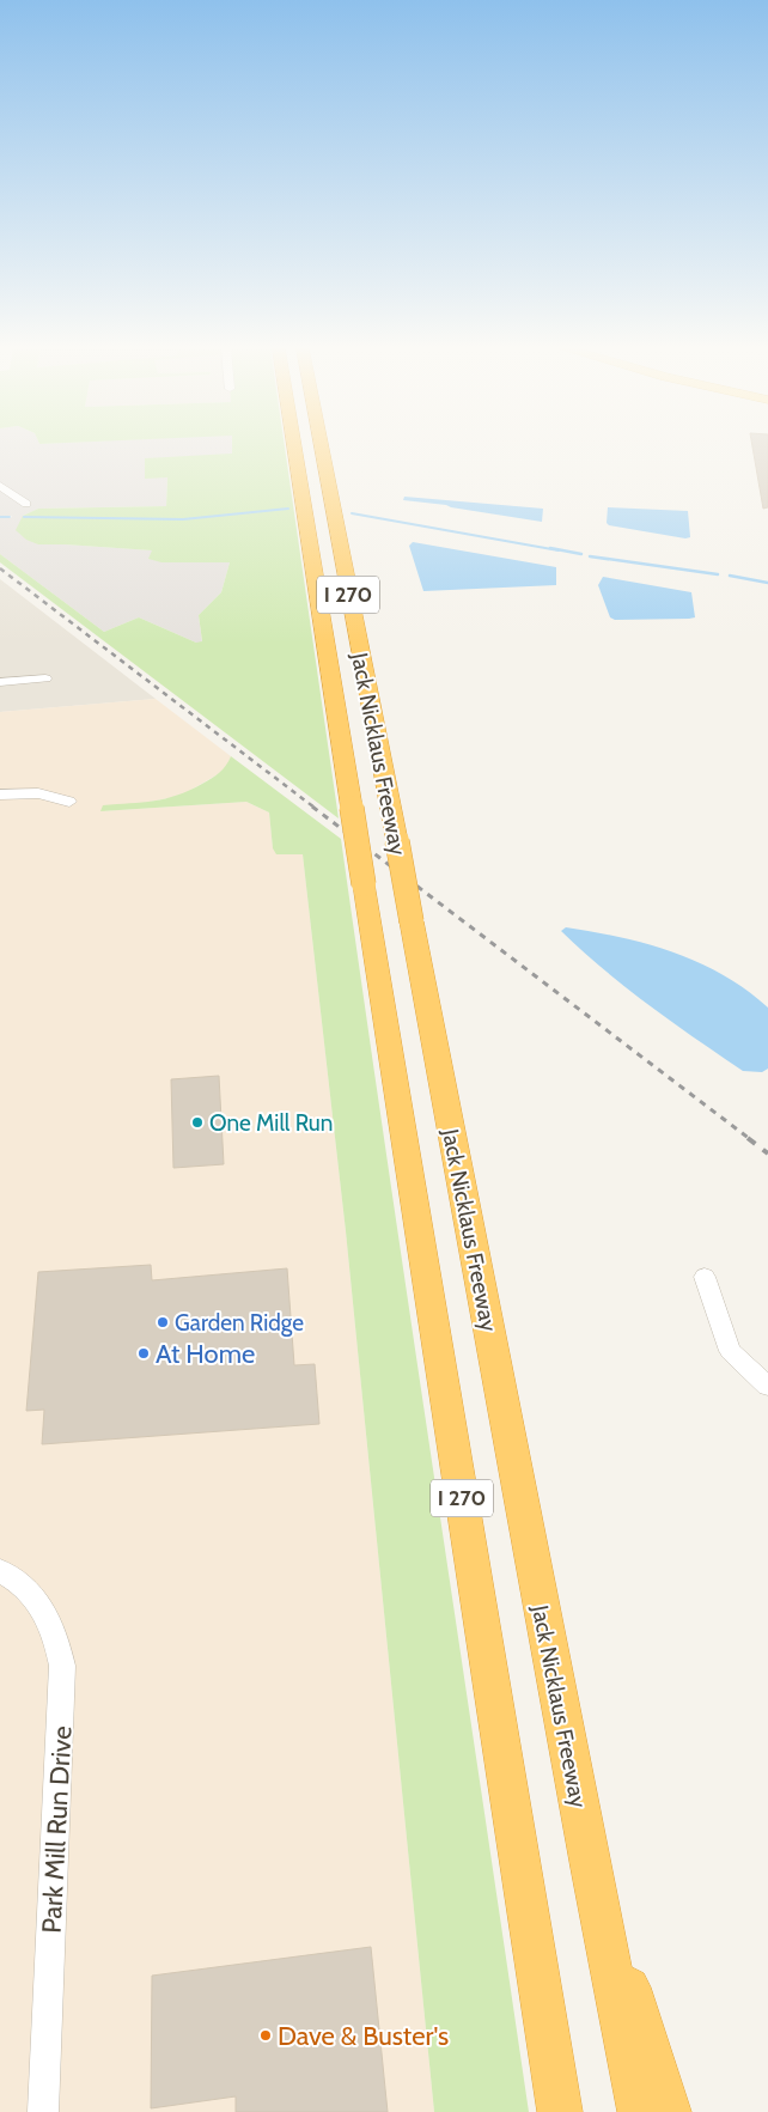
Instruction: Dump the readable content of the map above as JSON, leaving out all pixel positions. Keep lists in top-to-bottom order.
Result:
{
  "streets": {
    "highway": ["I 270", "Jack Nicklaus Freeway"],
    "street": ["Park Mill Run Drive"]
  },
  "places": [
    "One Mill Run",
    "Garden Ridge",
    "At Home",
    "Dave & Buster's"
  ]
}
